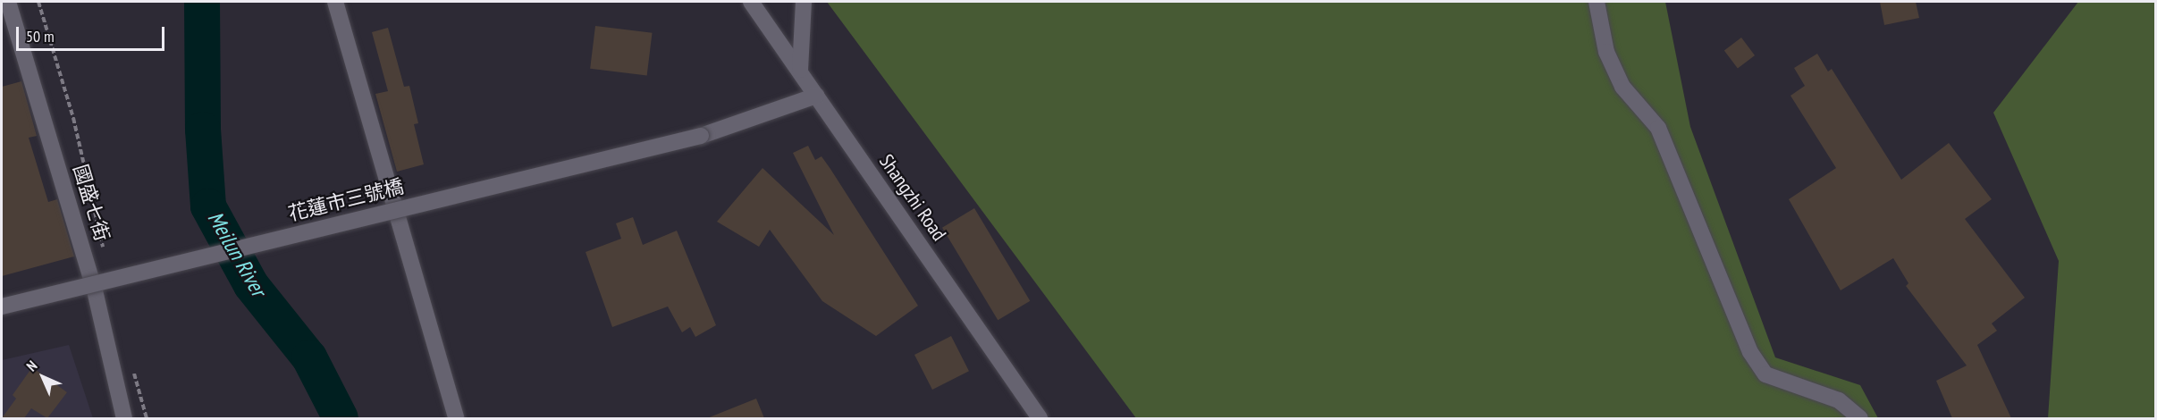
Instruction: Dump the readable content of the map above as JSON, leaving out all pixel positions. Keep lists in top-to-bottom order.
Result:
{
  "streets": {
    "street": ["Shangzhi Road", "花蓮市三號橋", "國盛七街"]
  },
  "crossings": [
    ["Shangzhi Road", "花蓮市三號橋"]
  ],
  "water": ["Meilun River"],
  "scale_bar": "50 m",
  "north": "top left"
}
